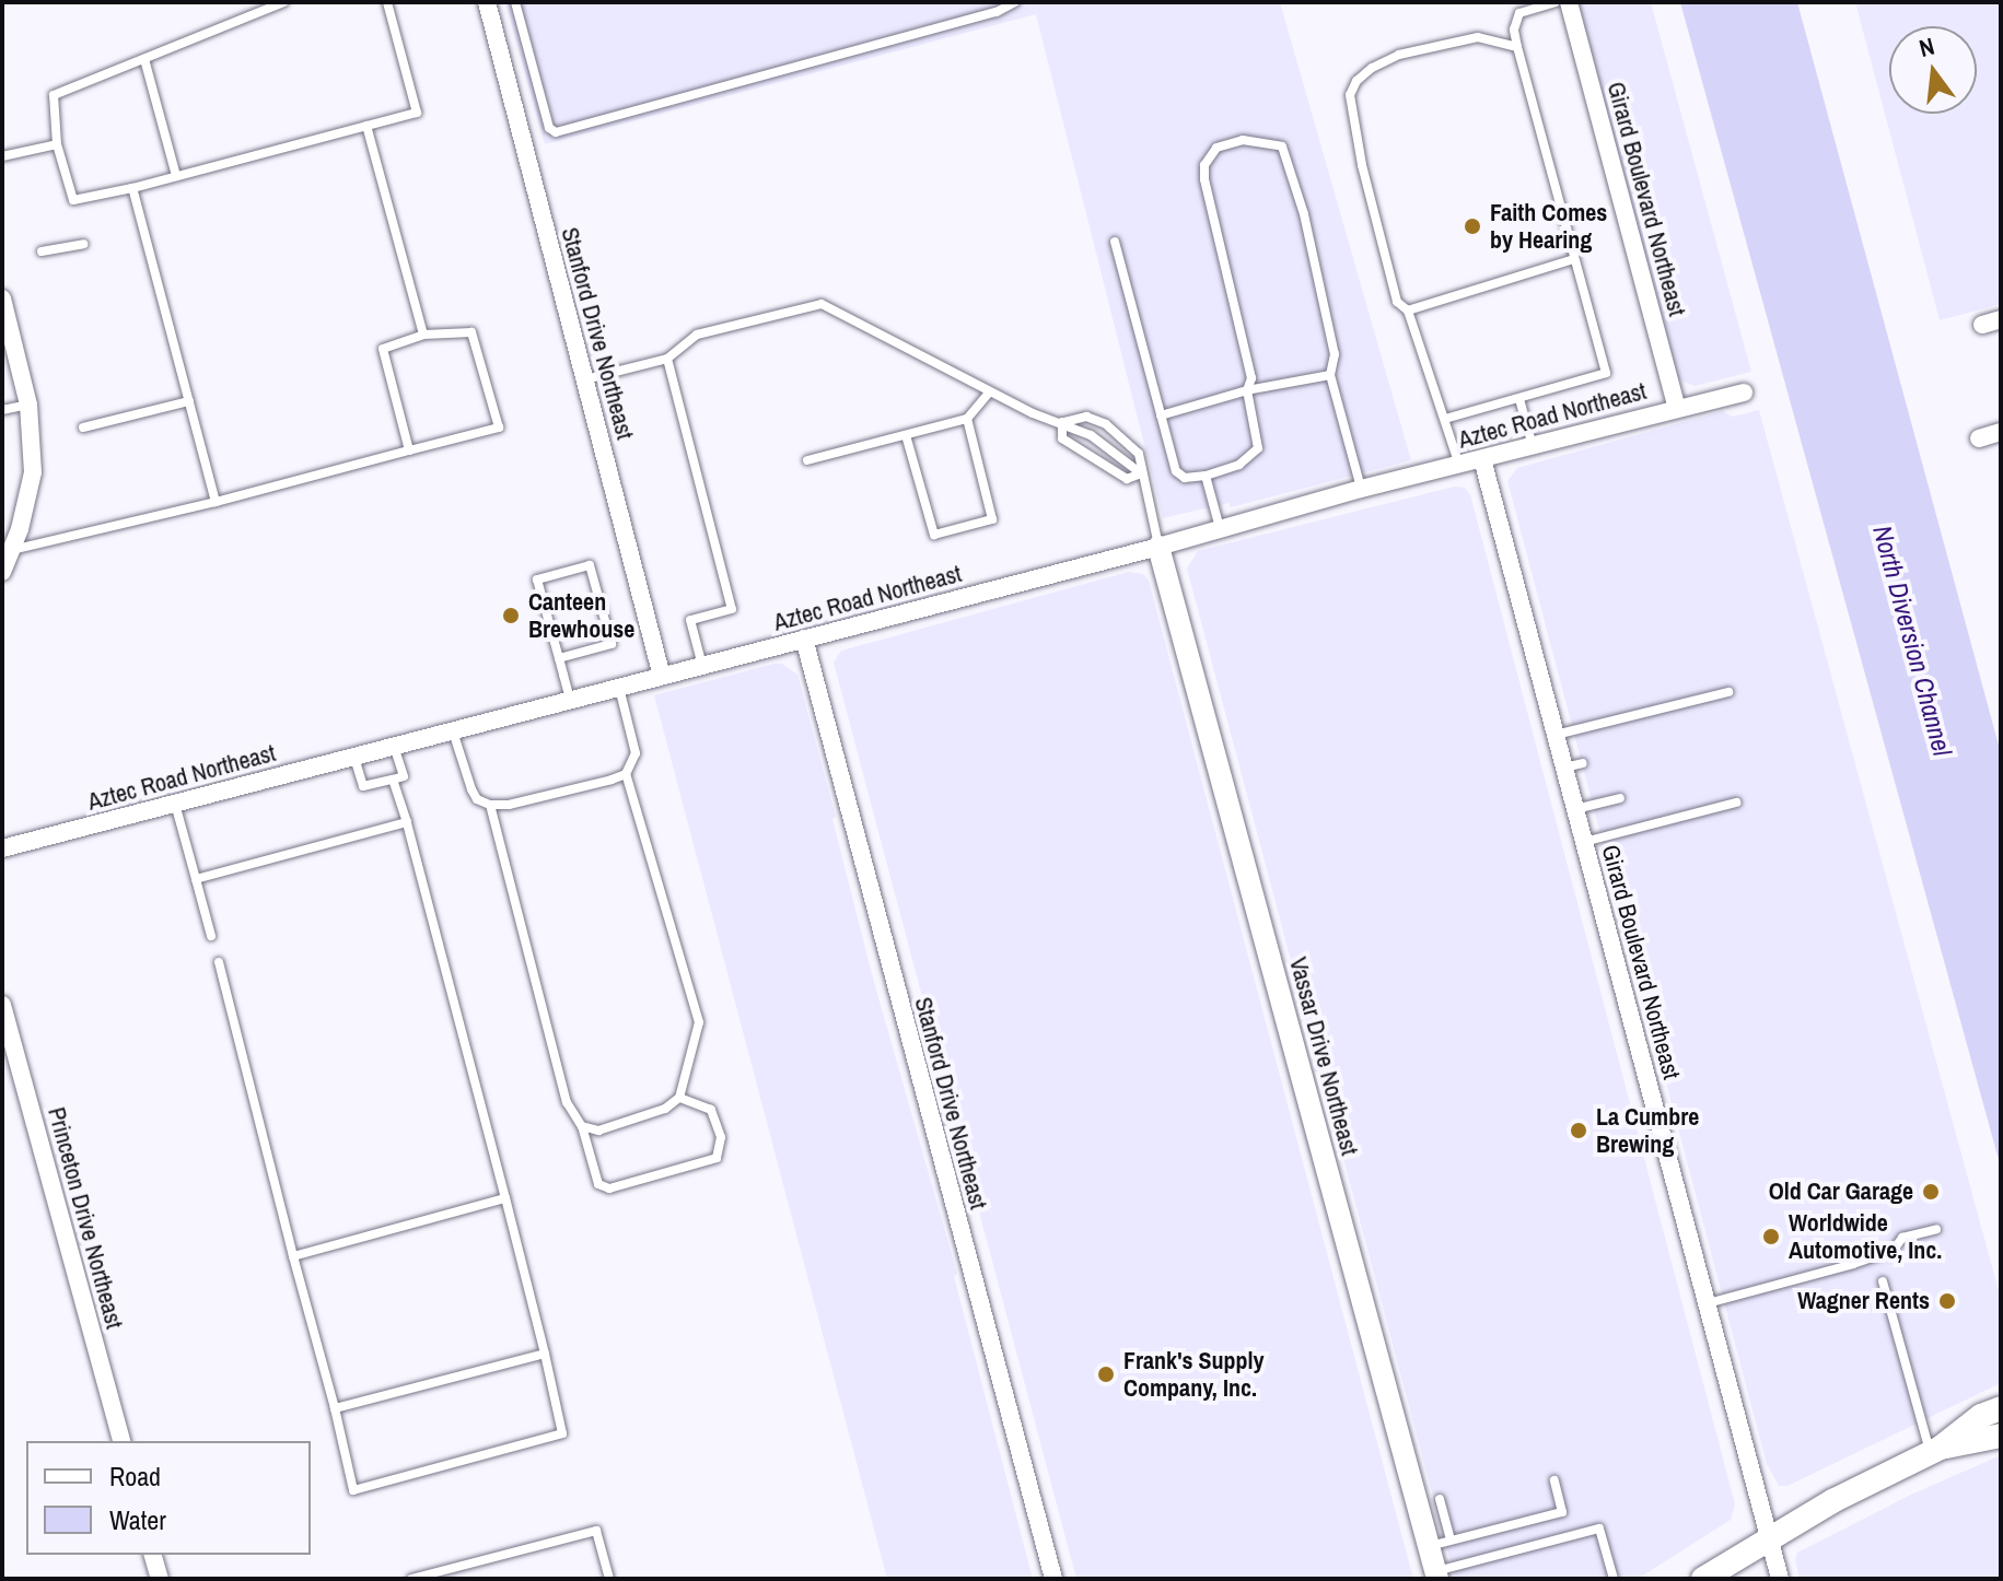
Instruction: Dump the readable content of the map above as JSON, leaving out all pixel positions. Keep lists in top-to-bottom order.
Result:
{
  "streets": {
    "street": [
      "Girard Boulevard Northeast",
      "Stanford Drive Northeast",
      "Aztec Road Northeast",
      "Vassar Drive Northeast",
      "Princeton Drive Northeast"
    ]
  },
  "crossings": [
    ["Girard Boulevard Northeast", "Aztec Road Northeast"],
    ["Stanford Drive Northeast", "Aztec Road Northeast"],
    ["Aztec Road Northeast", "Vassar Drive Northeast"]
  ],
  "water": ["North Diversion Channel"],
  "places": [
    "Faith Comes by Hearing",
    "Canteen Brewhouse",
    "La Cumbre Brewing",
    "Old Car Garage",
    "Worldwide Automotive, Inc.",
    "Wagner Rents",
    "Frank's Supply Company, Inc."
  ],
  "legend": ["Road", "Water"],
  "north": "top"
}
